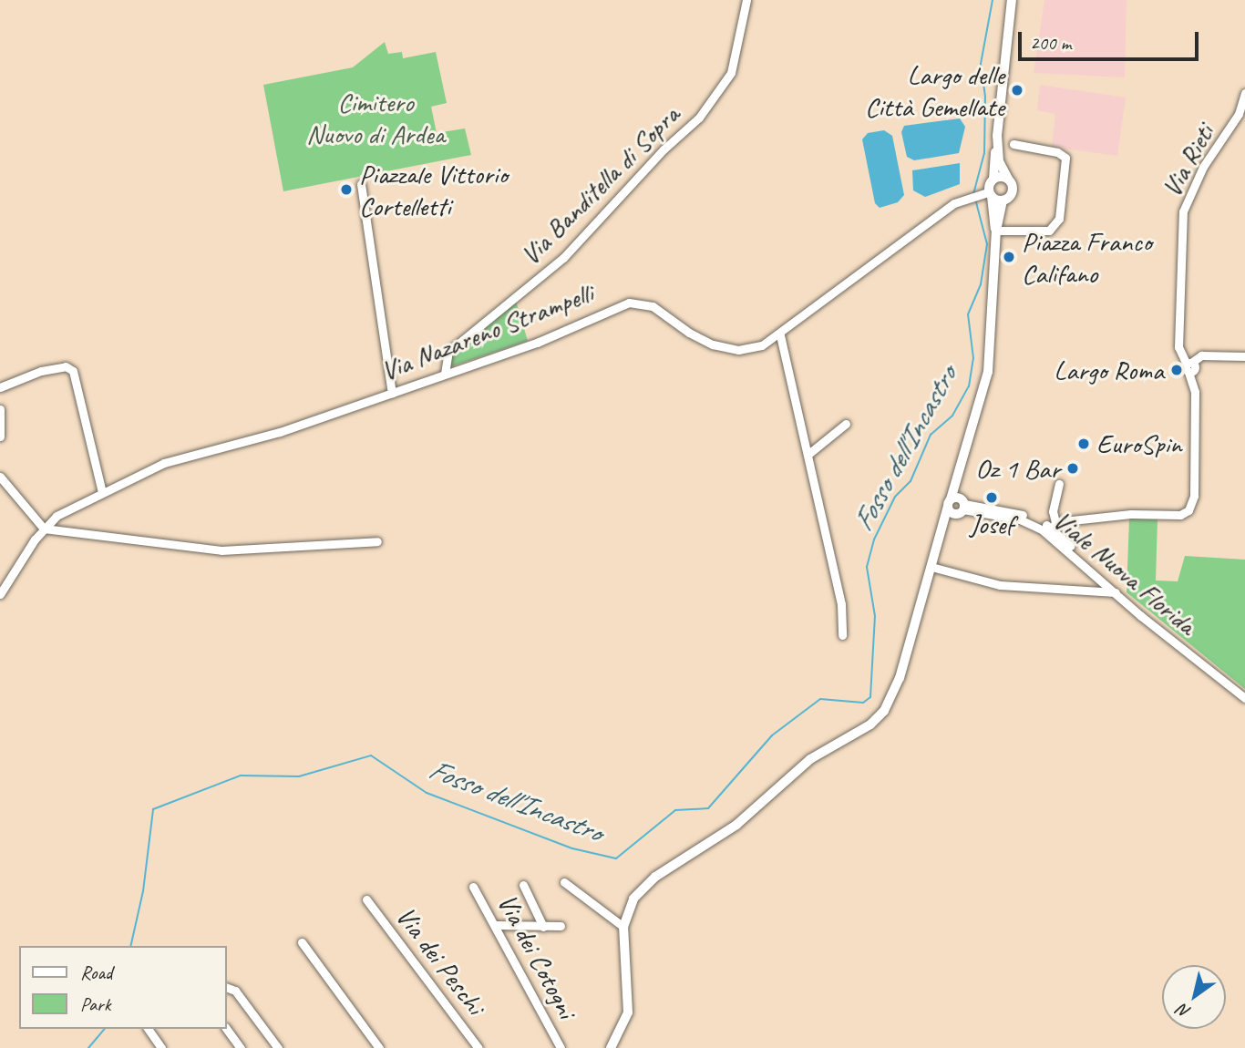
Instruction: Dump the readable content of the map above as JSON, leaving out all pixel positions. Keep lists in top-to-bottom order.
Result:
{
  "streets": {
    "street": [
      "Via Rieti",
      "Via Banditella di Sopra",
      "Via Nazareno Strampelli",
      "Viale Nuova Florida",
      "Via dei Cotogni",
      "Via dei Peschi"
    ]
  },
  "crossings": [
    ["Via Rieti", "Viale Nuova Florida"],
    ["Via Banditella di Sopra", "Via Nazareno Strampelli"]
  ],
  "water": ["Fosso dell'Incastro"],
  "parks": ["Cimitero Nuovo di Ardea"],
  "places": [
    "Largo delle Città Gemellate",
    "Piazzale Vittorio Cortelletti",
    "Piazza Franco Califano",
    "Largo Roma",
    "EuroSpin",
    "Oz 1 Bar",
    "Josef"
  ],
  "legend": ["Road", "Park"],
  "scale_bar": "200 m",
  "north": "bottom left"
}
